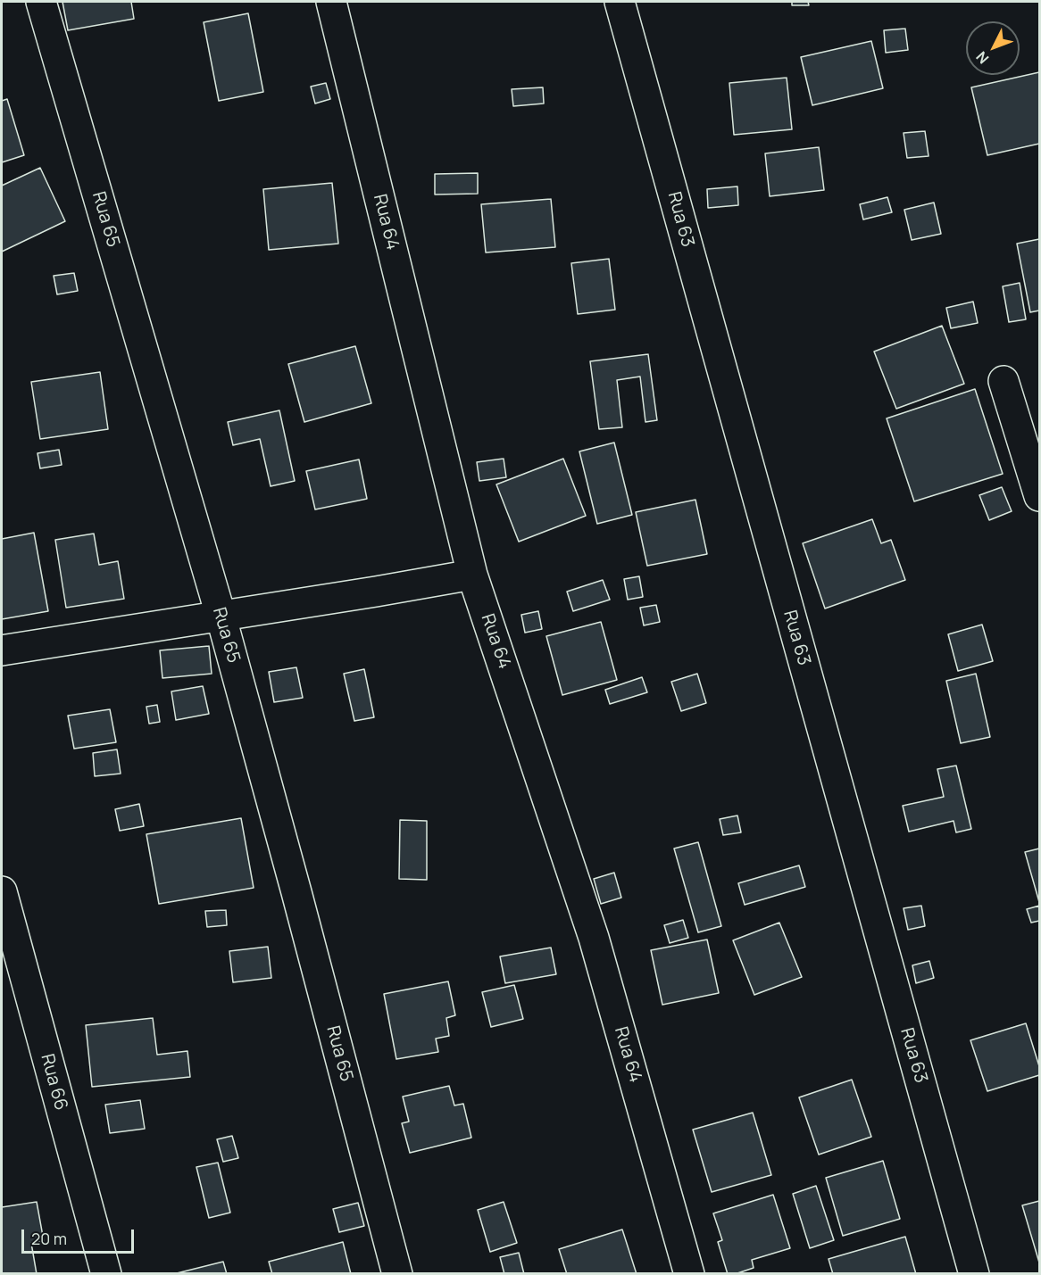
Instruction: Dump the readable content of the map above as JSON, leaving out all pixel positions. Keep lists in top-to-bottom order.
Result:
{
  "streets": {
    "street": [
      "Rua 65",
      "Rua 63",
      "Rua 64",
      "Rua 66"
    ]
  },
  "scale_bar": "20 m",
  "north": "bottom left"
}
